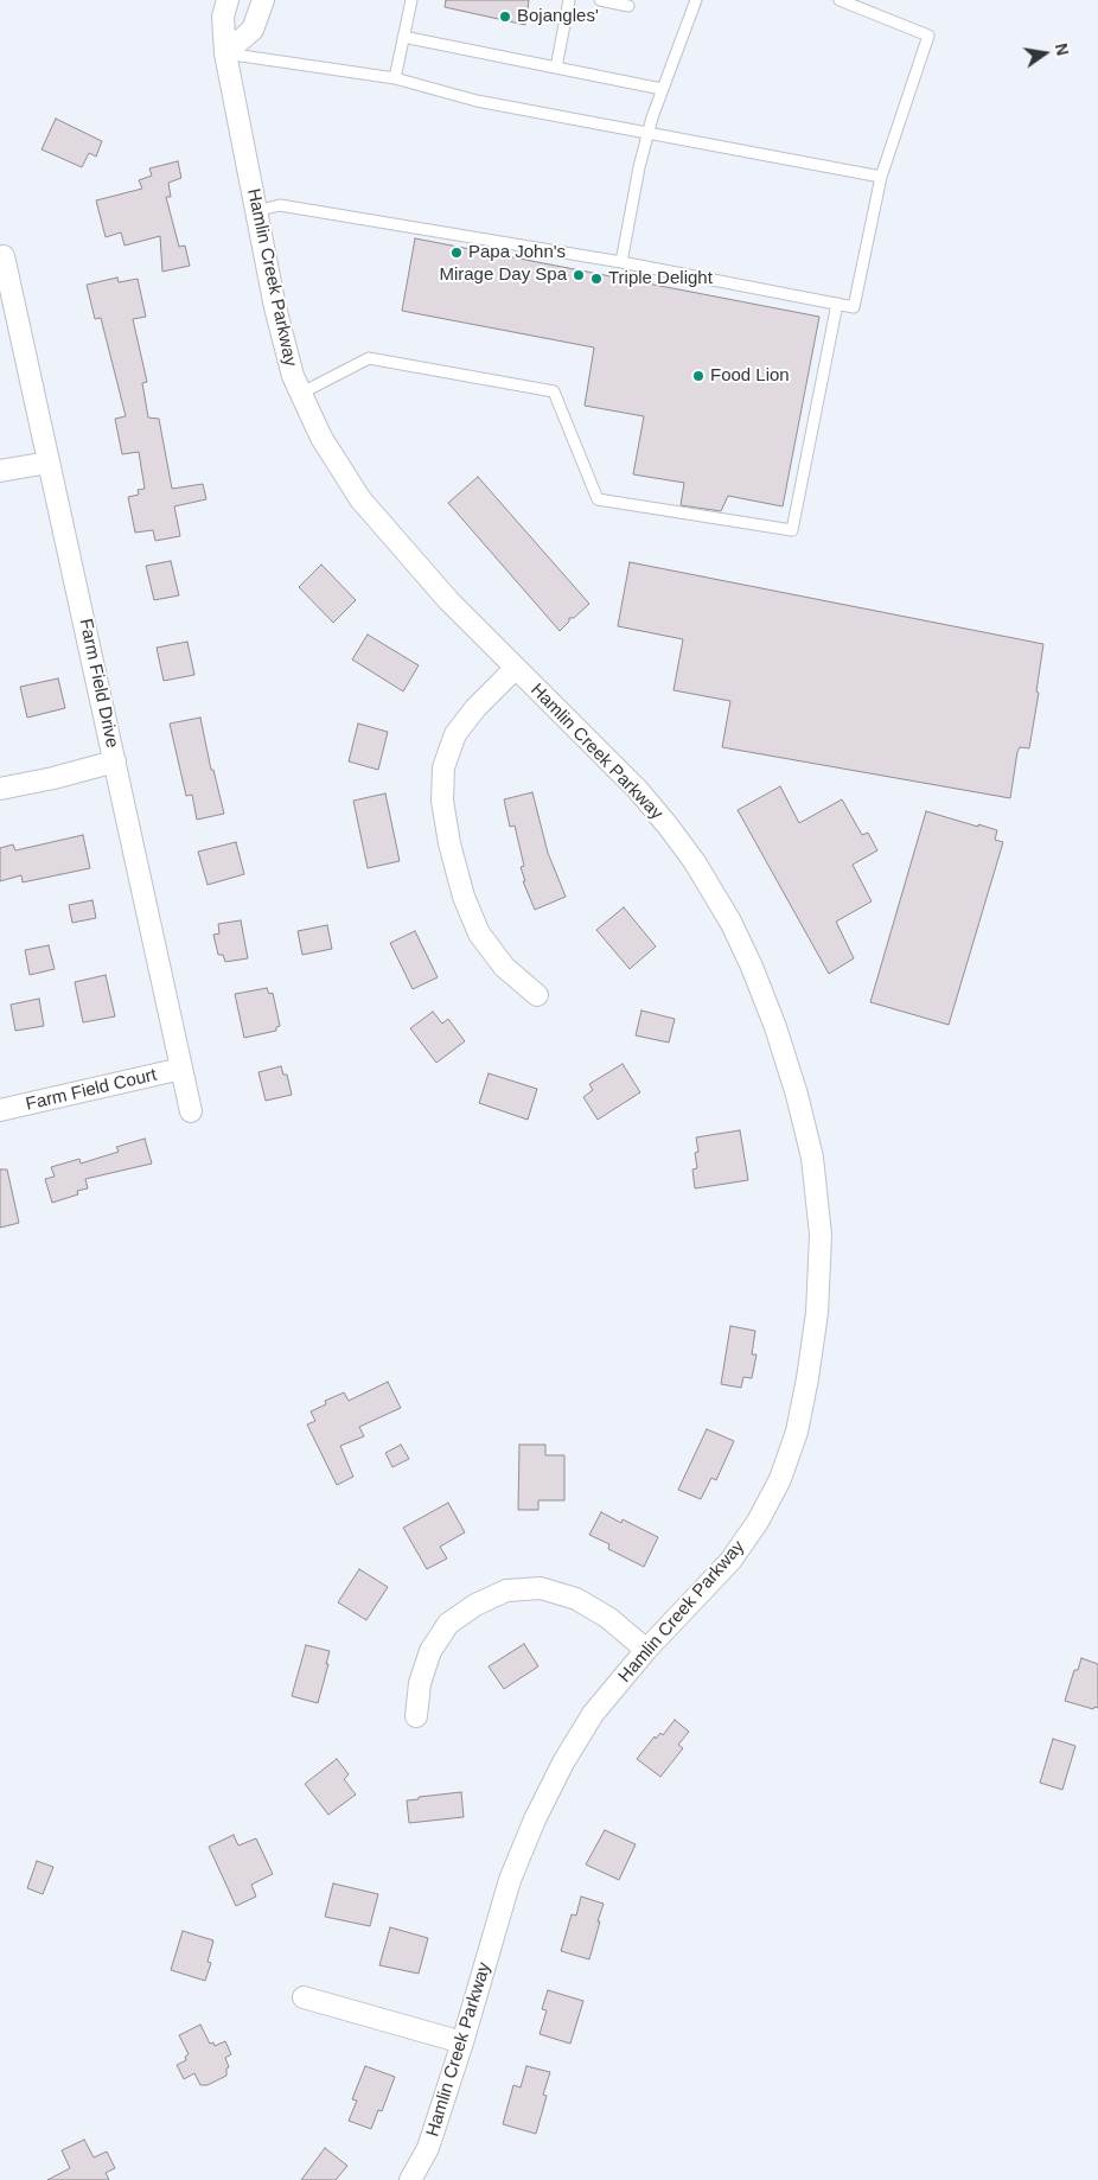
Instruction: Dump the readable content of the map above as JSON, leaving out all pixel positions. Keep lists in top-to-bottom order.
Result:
{
  "streets": {
    "street": ["Hamlin Creek Parkway", "Farm Field Drive", "Farm Field Court"]
  },
  "crossings": [
    ["Farm Field Drive", "Farm Field Court"]
  ],
  "places": [
    "Bojangles'",
    "Papa John's",
    "Mirage Day Spa",
    "Triple Delight",
    "Food Lion"
  ],
  "north": "right"
}
